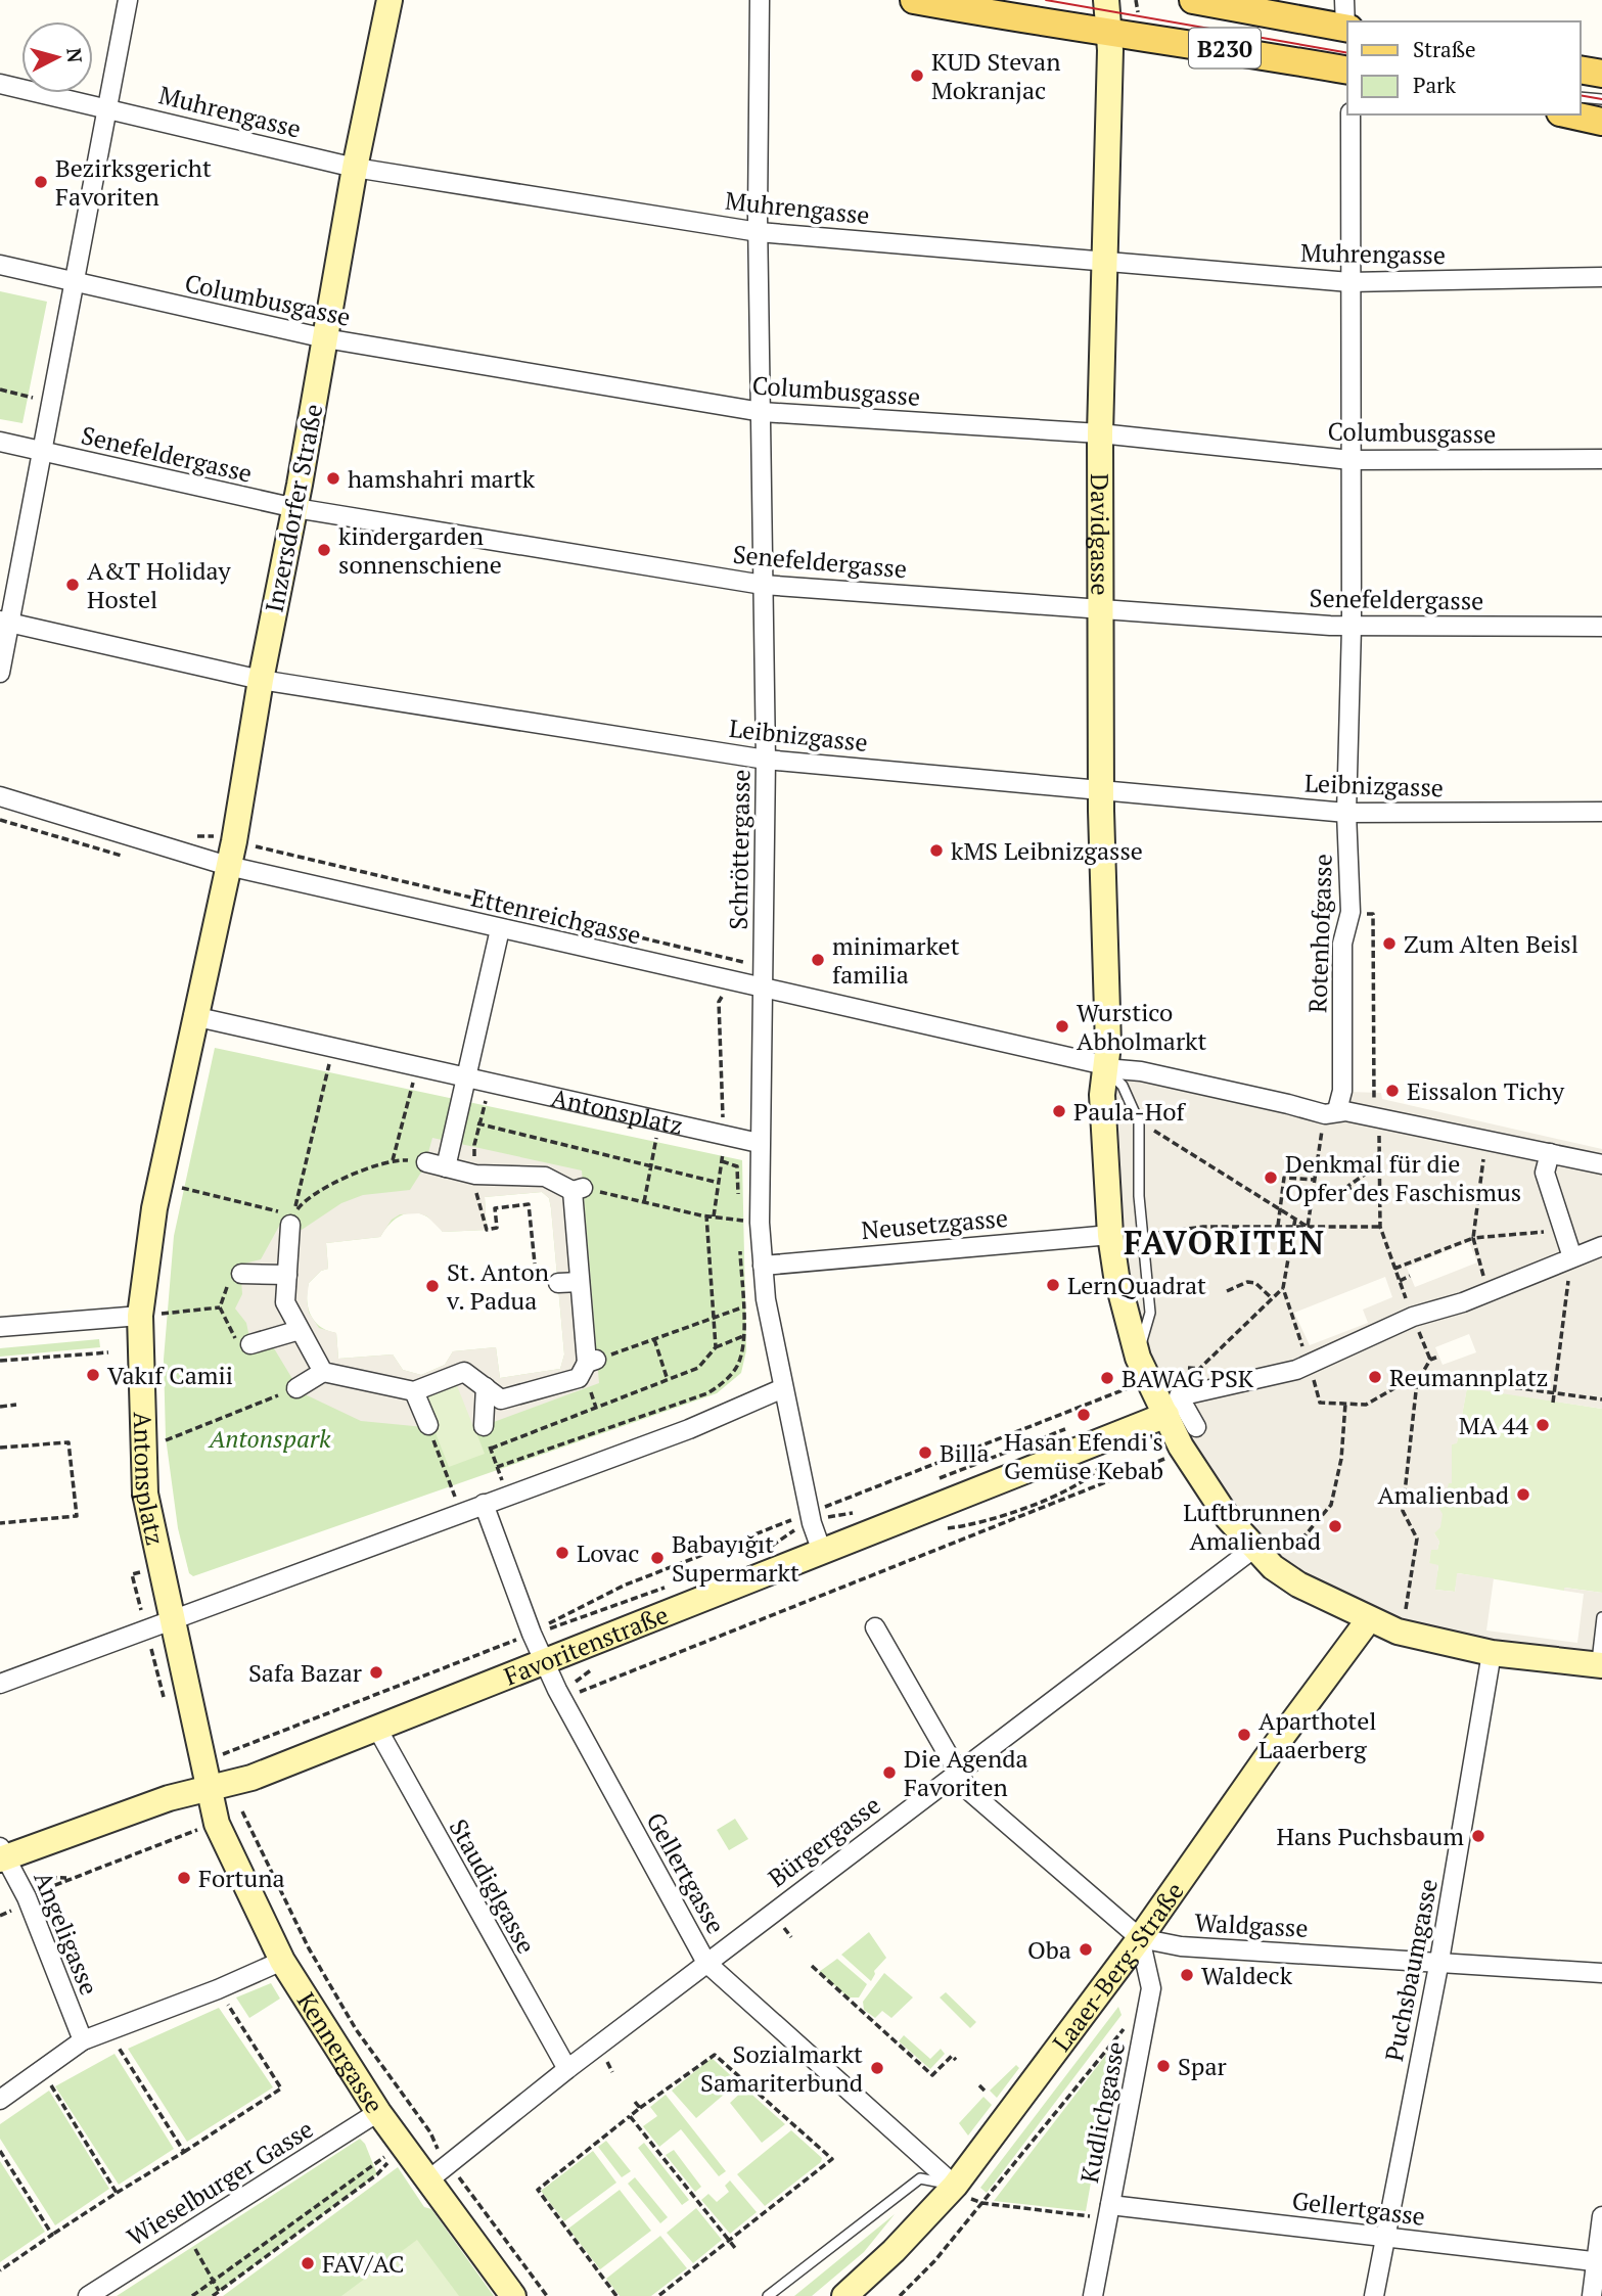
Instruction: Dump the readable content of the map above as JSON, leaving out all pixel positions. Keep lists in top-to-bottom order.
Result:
{
  "streets": {
    "main road": ["B230"],
    "street": [
      "Muhrengasse",
      "Columbusgasse",
      "Senefeldergasse",
      "Inzersdorfer Straße",
      "Davidgasse",
      "Leibnizgasse",
      "Schröttergasse",
      "Ettenreichgasse",
      "Rotenhofgasse",
      "Antonsplatz",
      "Neusetzgasse",
      "Favoritenstraße",
      "Bürgergasse",
      "Gellertgasse",
      "Staudiglgasse",
      "Waldgasse",
      "Angeligasse",
      "Laaer-Berg-Straße",
      "Puchsbaumgasse",
      "Kennergasse",
      "Kudlichgasse",
      "Wieselburger Gasse"
    ]
  },
  "crossings": [
    ["B230", "Davidgasse"],
    ["Muhrengasse", "Inzersdorfer Straße"],
    ["Muhrengasse", "Davidgasse"],
    ["Muhrengasse", "Schröttergasse"],
    ["Muhrengasse", "Rotenhofgasse"],
    ["Columbusgasse", "Inzersdorfer Straße"],
    ["Columbusgasse", "Davidgasse"],
    ["Columbusgasse", "Schröttergasse"],
    ["Columbusgasse", "Rotenhofgasse"],
    ["Senefeldergasse", "Inzersdorfer Straße"],
    ["Senefeldergasse", "Davidgasse"],
    ["Senefeldergasse", "Schröttergasse"],
    ["Senefeldergasse", "Rotenhofgasse"],
    ["Inzersdorfer Straße", "Leibnizgasse"],
    ["Inzersdorfer Straße", "Ettenreichgasse"],
    ["Inzersdorfer Straße", "Antonsplatz"],
    ["Davidgasse", "Leibnizgasse"],
    ["Davidgasse", "Ettenreichgasse"],
    ["Leibnizgasse", "Schröttergasse"],
    ["Leibnizgasse", "Rotenhofgasse"],
    ["Schröttergasse", "Ettenreichgasse"],
    ["Schröttergasse", "Antonsplatz"],
    ["Favoritenstraße", "Gellertgasse"],
    ["Favoritenstraße", "Staudiglgasse"],
    ["Favoritenstraße", "Angeligasse"],
    ["Favoritenstraße", "Kennergasse"],
    ["Bürgergasse", "Gellertgasse"],
    ["Bürgergasse", "Staudiglgasse"],
    ["Bürgergasse", "Waldgasse"],
    ["Bürgergasse", "Kennergasse"],
    ["Gellertgasse", "Laaer-Berg-Straße"],
    ["Gellertgasse", "Puchsbaumgasse"],
    ["Gellertgasse", "Kudlichgasse"],
    ["Waldgasse", "Laaer-Berg-Straße"],
    ["Waldgasse", "Puchsbaumgasse"],
    ["Waldgasse", "Kudlichgasse"],
    ["Laaer-Berg-Straße", "Kudlichgasse"],
    ["Kennergasse", "Wieselburger Gasse"]
  ],
  "districts": ["FAVORITEN"],
  "parks": ["Antonspark"],
  "places": [
    "KUD Stevan Mokranjac",
    "Bezirksgericht Favoriten",
    "hamshahri martk",
    "kindergarden sonnenschiene",
    "A&T Holiday Hostel",
    "kMS Leibnizgasse",
    "Zum Alten Beisl",
    "minimarket familia",
    "Wurstico Abholmarkt",
    "Eissalon Tichy",
    "Paula-Hof",
    "Denkmal für die Opfer des Faschismus",
    "LernQuadrat",
    "St. Anton v. Padua",
    "Vakıf Camii",
    "Reumannplatz",
    "BAWAG PSK",
    "Hasan Efendi's Gemüse Kebab",
    "MA 44",
    "Billa",
    "Amalienbad",
    "Luftbrunnen Amalienbad",
    "Lovac",
    "Babayığıt Supermarkt",
    "Safa Bazar",
    "Aparthotel Laaerberg",
    "Die Agenda Favoriten",
    "Hans Puchsbaum",
    "Fortuna",
    "Oba",
    "Waldeck",
    "Spar",
    "Sozialmarkt Samariterbund",
    "FAV/AC"
  ],
  "legend": ["Straße", "Park"],
  "north": "right"
}
